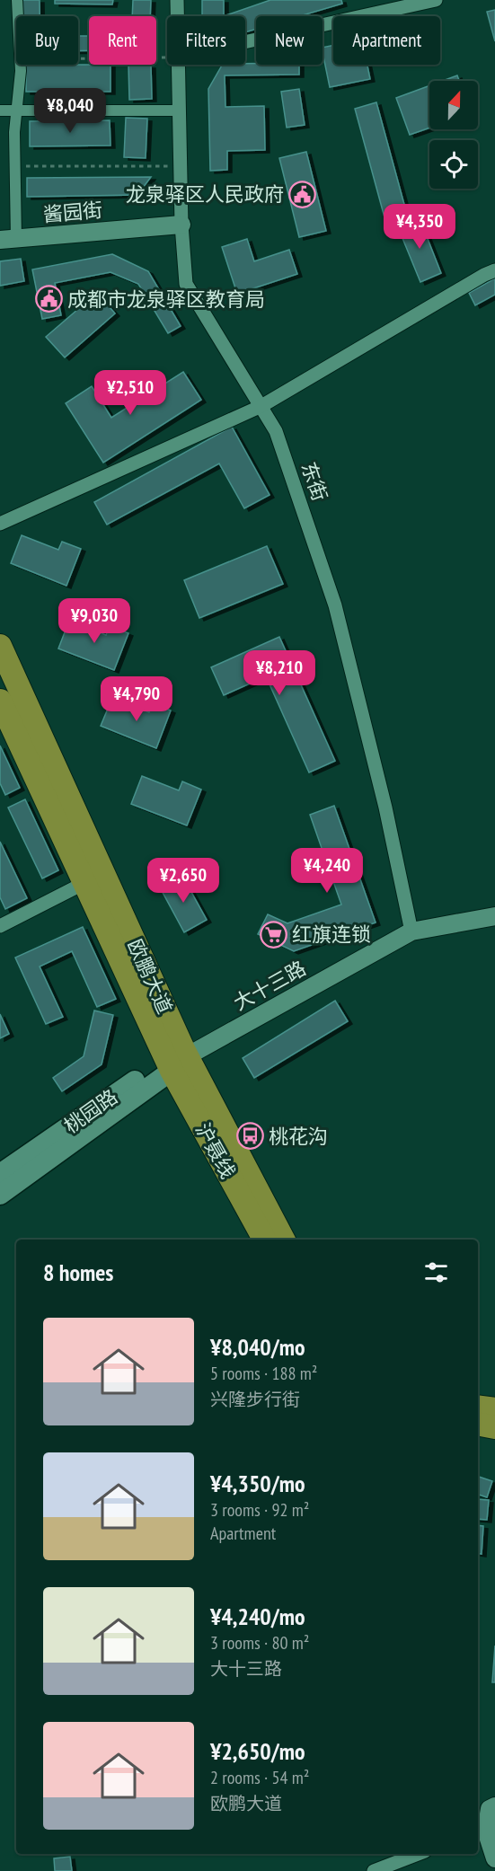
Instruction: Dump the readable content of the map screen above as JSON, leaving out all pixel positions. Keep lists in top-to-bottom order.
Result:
{
  "streets": {
    "highway": ["欧鹏大道", "沪聂线"],
    "main road": ["桃园路"],
    "street": ["酱园街", "东街", "大十三路"]
  },
  "crossings": [
    ["酱园街", "东街"],
    ["东街", "大十三路"],
    ["欧鹏大道", "大十三路"],
    ["欧鹏大道", "桃园路"],
    ["欧鹏大道", "沪聂线"],
    ["大十三路", "桃园路"],
    ["大十三路", "沪聂线"],
    ["桃园路", "沪聂线"]
  ],
  "places": {
    "public building": ["龙泉驿区人民政府", "成都市龙泉驿区教育局"],
    "supermarket": ["红旗连锁"],
    "bus stop": ["桃花沟"]
  },
  "north": "top",
  "page": {
    "chip": [
      "Buy",
      "Rent",
      "Filters",
      "New",
      "Apartment"
    ],
    "price": [
      "¥8,040",
      "¥4,350",
      "¥2,510",
      "¥9,030",
      "¥8,210",
      "¥4,790",
      "¥4,240",
      "¥2,650"
    ],
    "heading": "8 homes",
    "list": [
      {
        "name": "¥8,040/mo",
        "note": "5 rooms · 188 m² · 兴隆步行街"
      },
      {
        "name": "¥4,350/mo",
        "note": "3 rooms · 92 m² · Apartment"
      },
      {
        "name": "¥4,240/mo",
        "note": "3 rooms · 80 m² · 大十三路"
      },
      {
        "name": "¥2,650/mo",
        "note": "2 rooms · 54 m² · 欧鹏大道"
      }
    ]
  }
}
